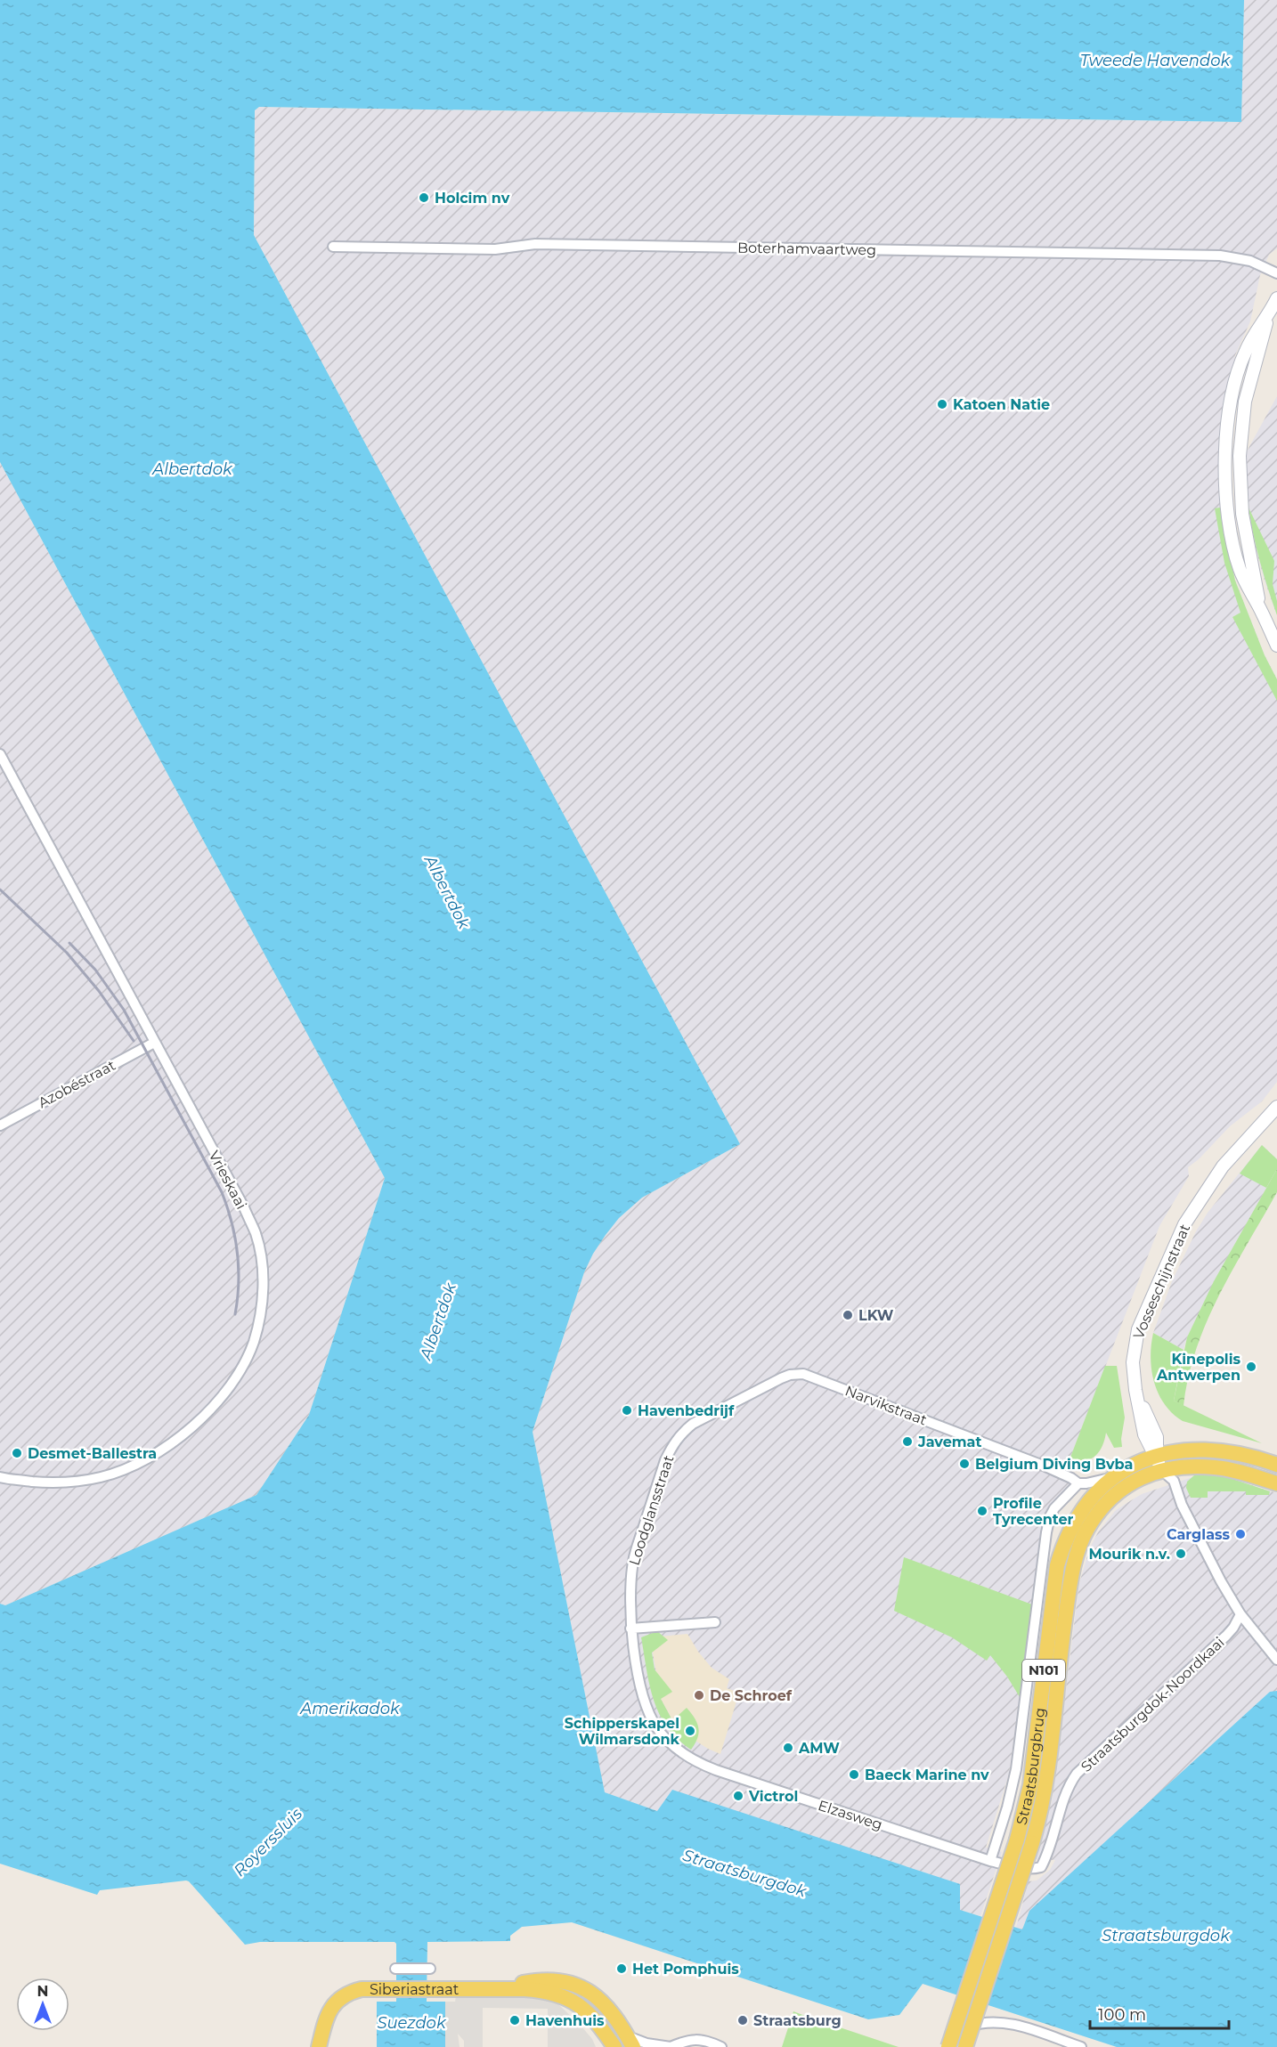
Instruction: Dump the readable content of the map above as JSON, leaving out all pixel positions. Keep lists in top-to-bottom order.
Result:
{
  "streets": {
    "main road": ["N101", "Straatsburgbrug", "Siberiastraat"],
    "street": [
      "Boterhamvaartweg",
      "Azobéstraat",
      "Vrieskaai",
      "Vosseschijnstraat",
      "Narvikstraat",
      "Loodglansstraat",
      "Straatsburgdok-Noordkaai",
      "Elzasweg"
    ]
  },
  "crossings": [
    ["Azobéstraat", "Vrieskaai"],
    ["Vosseschijnstraat", "N101"],
    ["Vosseschijnstraat", "Straatsburgbrug"],
    ["Narvikstraat", "Loodglansstraat"],
    ["Loodglansstraat", "Elzasweg"],
    ["N101", "Straatsburgbrug"],
    ["Straatsburgdok-Noordkaai", "Elzasweg"]
  ],
  "water": [
    "Tweede Havendok",
    "Albertdok",
    "Amerikadok",
    "Royerssluis",
    "Straatsburgdok",
    "Suezdok"
  ],
  "places": [
    "Holcim nv",
    "Katoen Natie",
    "LKW",
    "Kinepolis Antwerpen",
    "Havenbedrijf",
    "Javemat",
    "Desmet-Ballestra",
    "Belgium Diving Bvba",
    "Profile Tyrecenter",
    "Carglass",
    "Mourik n.v.",
    "De Schroef",
    "Schipperskapel Wilmarsdonk",
    "AMW",
    "Baeck Marine nv",
    "Victrol",
    "Het Pomphuis",
    "Havenhuis",
    "Straatsburg"
  ],
  "scale_bar": "100 m",
  "north": "top"
}
